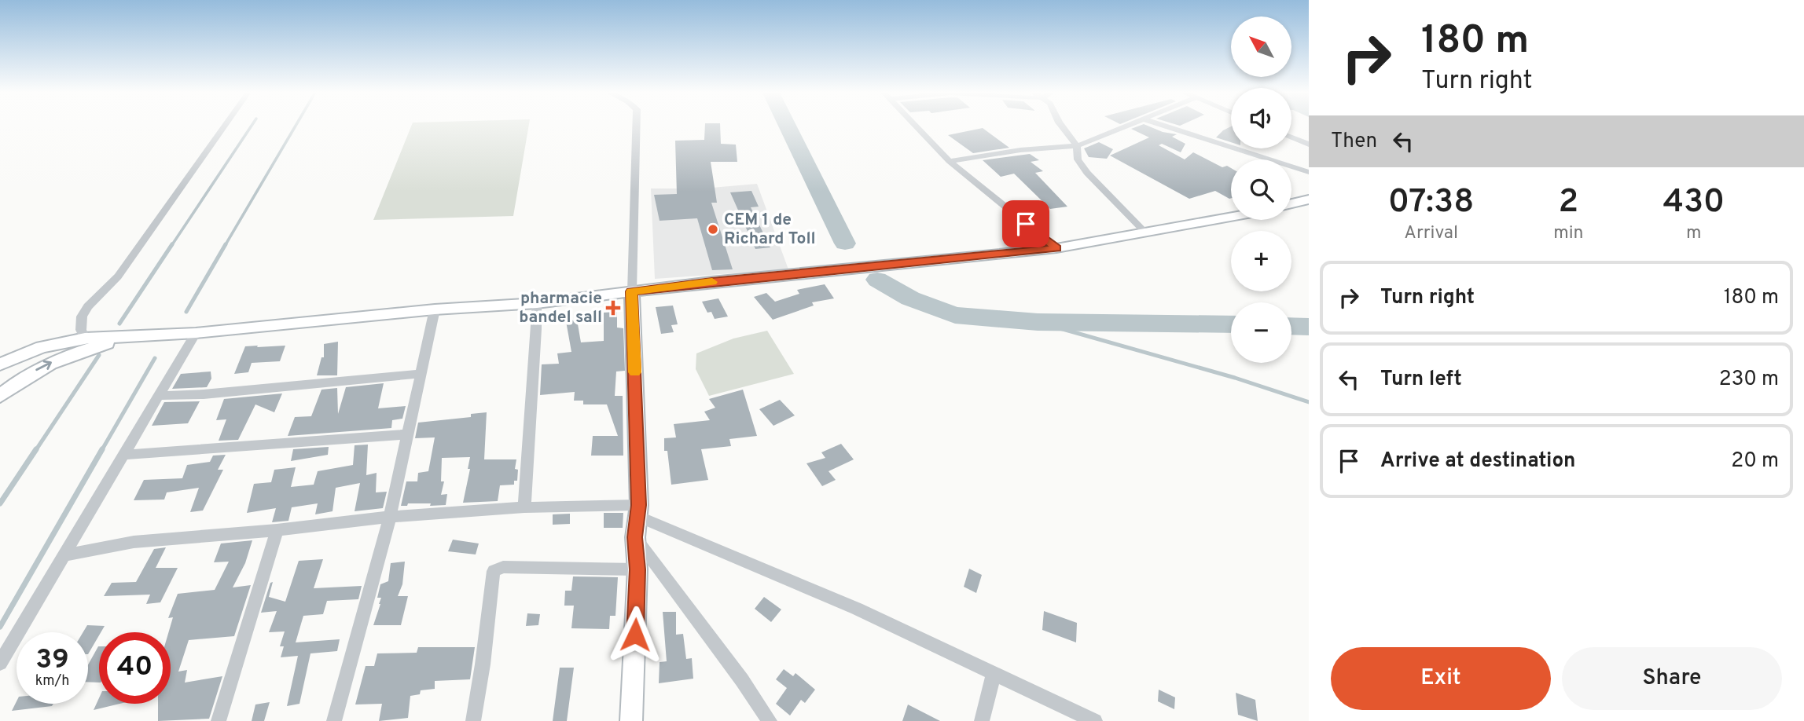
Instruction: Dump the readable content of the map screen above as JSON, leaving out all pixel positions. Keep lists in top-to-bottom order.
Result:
{
  "places": {
    "other": ["CEM 1 de Richard Toll"],
    "health": ["pharmacie bandel sall"]
  },
  "north": "top left",
  "page": {
    "turn": ["180 m", "Turn right"],
    "map_buttons": ["+", "−"],
    "then": "Then",
    "eta": [
      "07:38",
      "Arrival",
      "2",
      "min",
      "430",
      "m"
    ],
    "list": [
      {
        "name": "Turn right",
        "value": "180 m"
      },
      {
        "name": "Turn left",
        "value": "230 m"
      },
      {
        "name": "Arrive at destination",
        "value": "20 m"
      }
    ],
    "speed": "39 km/h",
    "limit": "40",
    "buttons": ["Exit", "Share"]
  }
}
